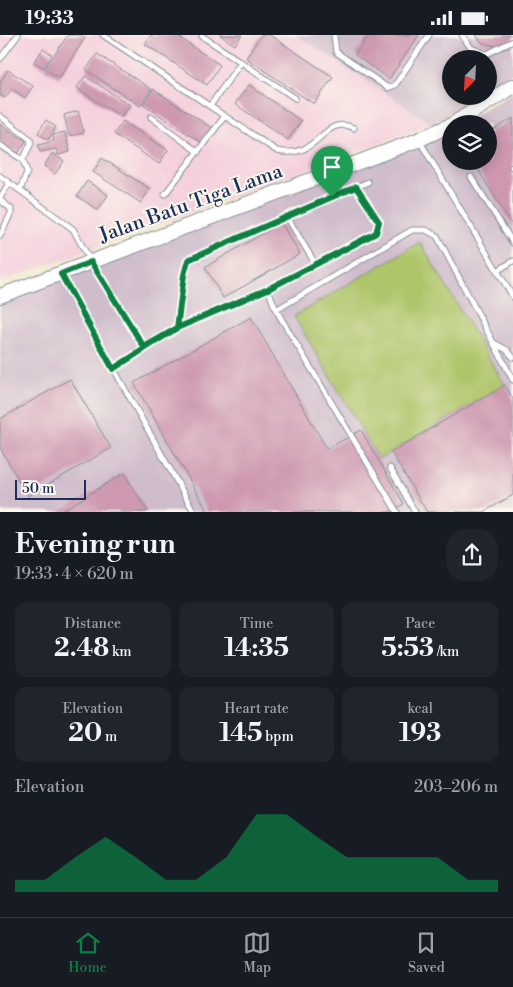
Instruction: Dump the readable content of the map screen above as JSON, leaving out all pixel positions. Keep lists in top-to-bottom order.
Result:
{
  "streets": {
    "main road": ["Jalan Batu Tiga Lama"]
  },
  "scale_bar": "50 m",
  "north": "bottom left",
  "page": {
    "status": "19:33",
    "scale": "50 m",
    "heading": ["Evening run", "19:33 · 4 × 620 m"],
    "stats": [
      ["Distance", "2.48 km"],
      ["Time", "14:35"],
      ["Pace", "5:53 /km"],
      ["Elevation", "20 m"],
      ["Heart rate", "145 bpm"],
      ["kcal", "193"]
    ],
    "chart": ["Elevation", "203–206 m"],
    "tabs": ["Home", "Map", "Saved"]
  }
}
